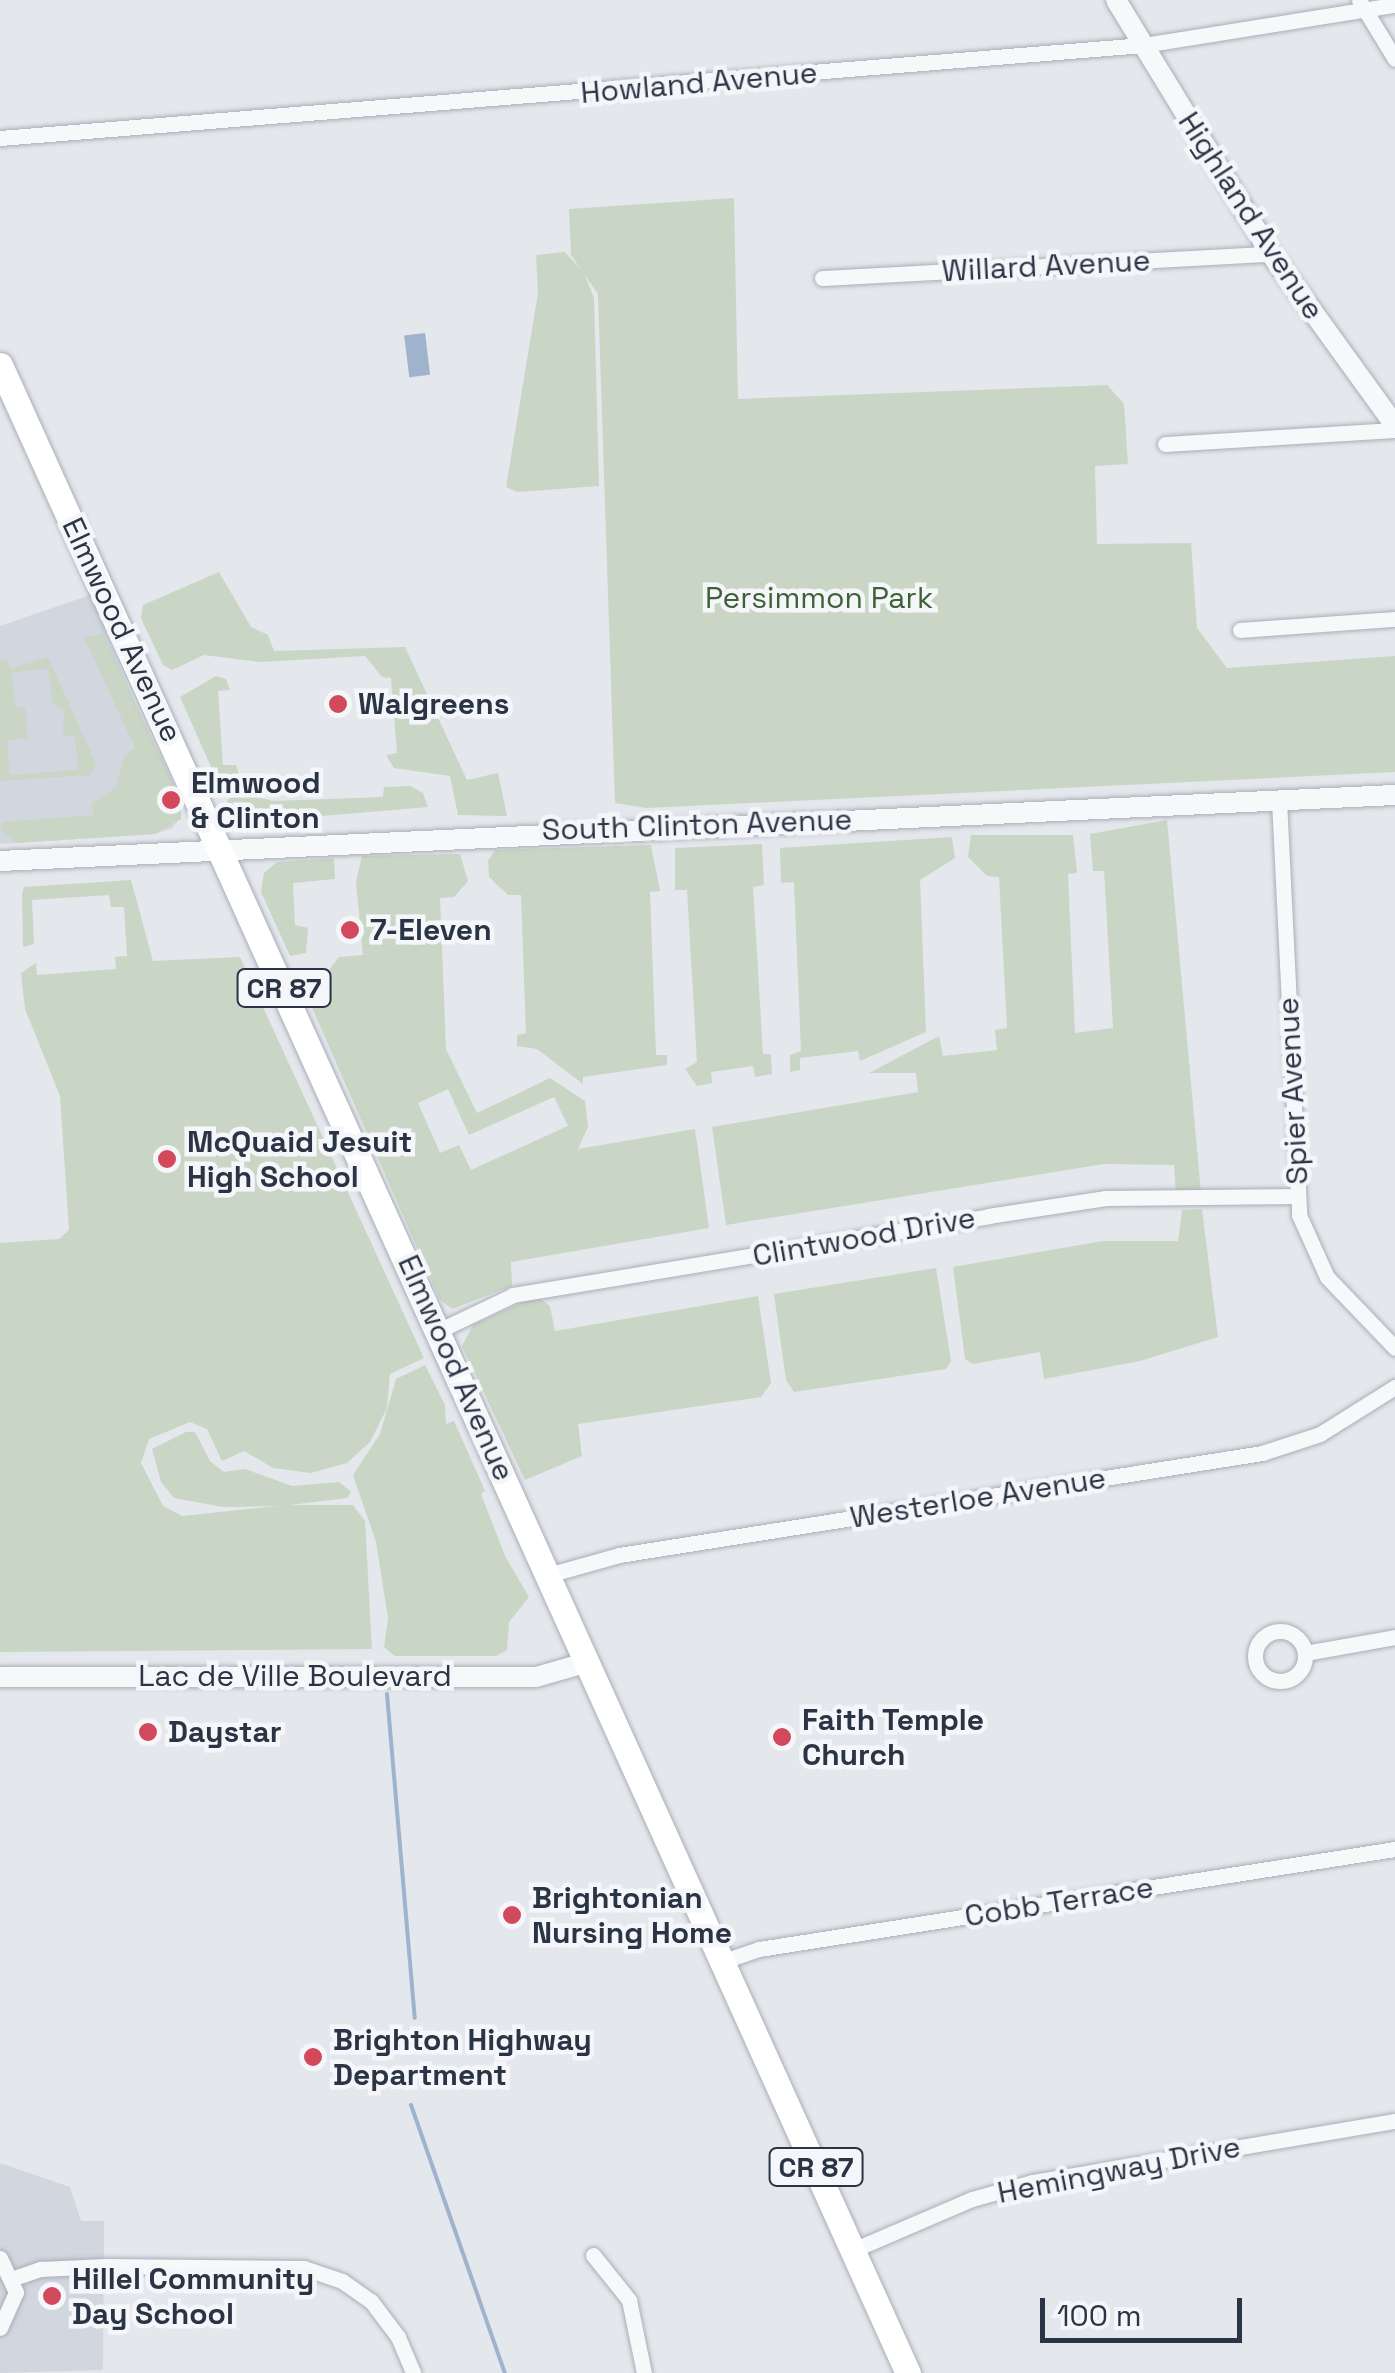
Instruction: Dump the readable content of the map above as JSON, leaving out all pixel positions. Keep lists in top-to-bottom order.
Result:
{
  "streets": {
    "main road": ["Elmwood Avenue", "CR 87"],
    "street": [
      "Howland Avenue",
      "Highland Avenue",
      "Willard Avenue",
      "South Clinton Avenue",
      "Spier Avenue",
      "Clintwood Drive",
      "Westerloe Avenue",
      "Lac de Ville Boulevard",
      "Cobb Terrace",
      "Hemingway Drive"
    ]
  },
  "crossings": [
    ["Howland Avenue", "Highland Avenue"],
    ["Highland Avenue", "Willard Avenue"],
    ["Elmwood Avenue", "South Clinton Avenue"],
    ["Elmwood Avenue", "Clintwood Drive"],
    ["Elmwood Avenue", "Westerloe Avenue"],
    ["Elmwood Avenue", "Lac de Ville Boulevard"],
    ["Elmwood Avenue", "Cobb Terrace"],
    ["Elmwood Avenue", "Hemingway Drive"],
    ["South Clinton Avenue", "Spier Avenue"],
    ["Spier Avenue", "Clintwood Drive"]
  ],
  "parks": ["Persimmon Park"],
  "places": [
    "Walgreens",
    "Elmwood & Clinton",
    "7-Eleven",
    "McQuaid Jesuit High School",
    "Daystar",
    "Faith Temple Church",
    "Brightonian Nursing Home",
    "Brighton Highway Department",
    "Hillel Community Day School"
  ],
  "scale_bar": "100 m"
}
